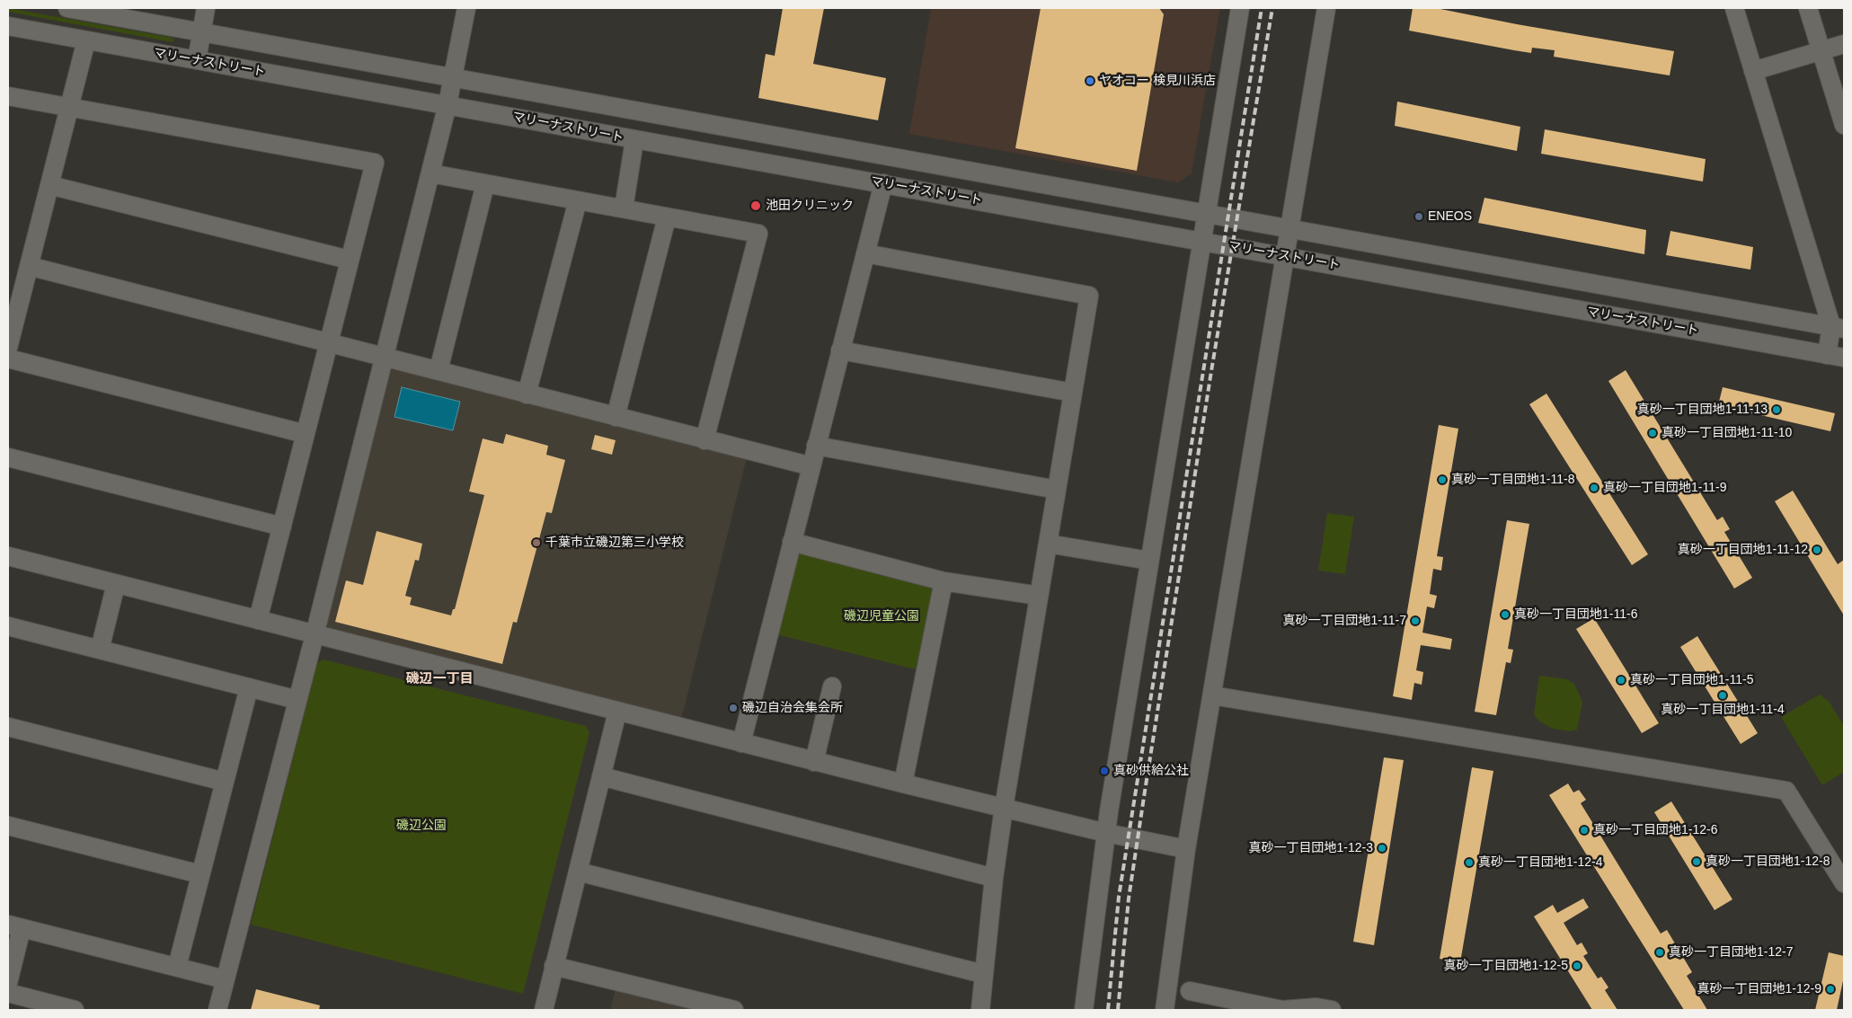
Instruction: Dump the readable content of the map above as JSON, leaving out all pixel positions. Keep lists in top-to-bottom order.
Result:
{
  "streets": {
    "street": ["マリーナストリート"]
  },
  "districts": ["磯辺一丁目"],
  "parks": ["磯辺児童公園", "磯辺公園"],
  "places": [
    "ヤオコー 検見川浜店",
    "池田クリニック",
    "ENEOS",
    "真砂一丁目団地1-11-13",
    "真砂一丁目団地1-11-10",
    "真砂一丁目団地1-11-8",
    "真砂一丁目団地1-11-9",
    "千葉市立磯辺第三小学校",
    "真砂一丁目団地1-11-12",
    "真砂一丁目団地1-11-6",
    "真砂一丁目団地1-11-7",
    "真砂一丁目団地1-11-5",
    "真砂一丁目団地1-11-4",
    "磯辺自治会集会所",
    "真砂供給公社",
    "真砂一丁目団地1-12-6",
    "真砂一丁目団地1-12-3",
    "真砂一丁目団地1-12-8",
    "真砂一丁目団地1-12-4",
    "真砂一丁目団地1-12-7",
    "真砂一丁目団地1-12-5",
    "真砂一丁目団地1-12-9"
  ]
}
